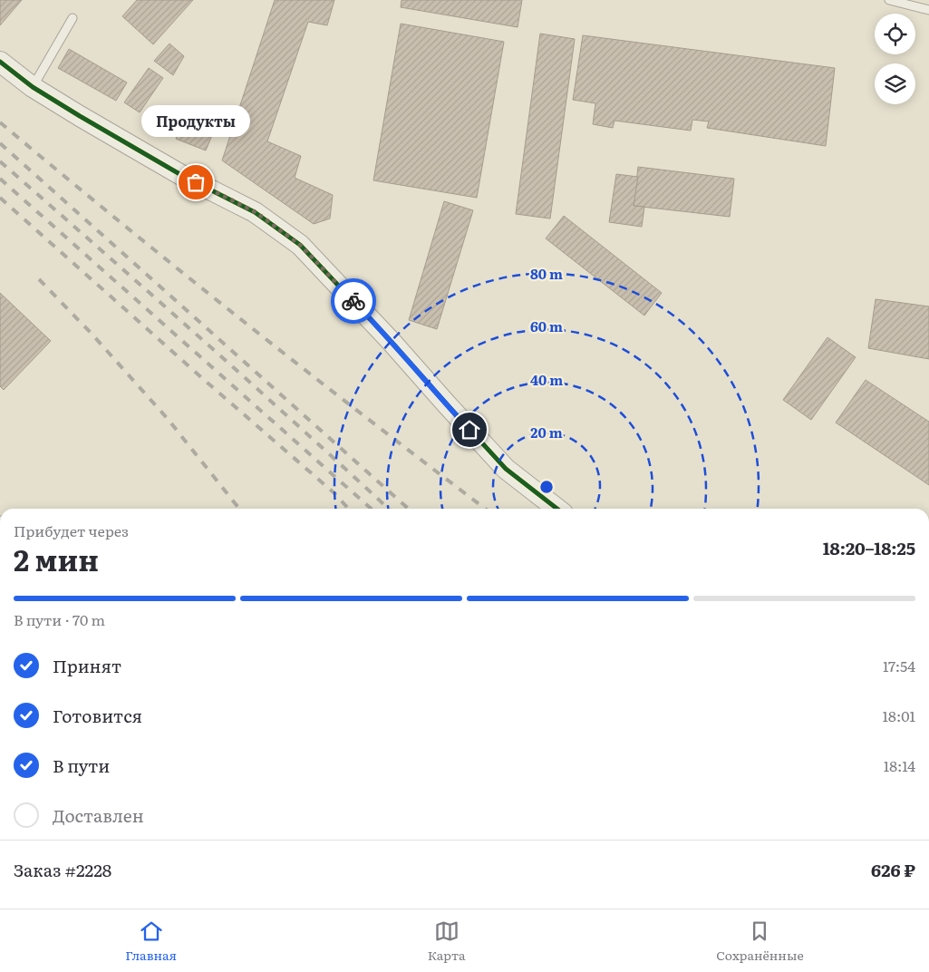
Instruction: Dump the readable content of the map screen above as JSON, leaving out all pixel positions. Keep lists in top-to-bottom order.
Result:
{
  "places": ["Продукты"],
  "page": {
    "bubble": "Продукты",
    "heading": ["2 мин", "Прибудет через", "18:20–18:25"],
    "panel": ["Заказ #2228", "626 ₽"],
    "bar": "В пути · 70 m",
    "list": [
      ["Принят", "17:54"],
      ["Готовится", "18:01"],
      ["В пути", "18:14"],
      "Доставлен"
    ],
    "tabs": ["Главная", "Карта", "Сохранённые"]
  },
  "rings": [
    "80 m",
    "60 m",
    "40 m",
    "20 m"
  ]
}
